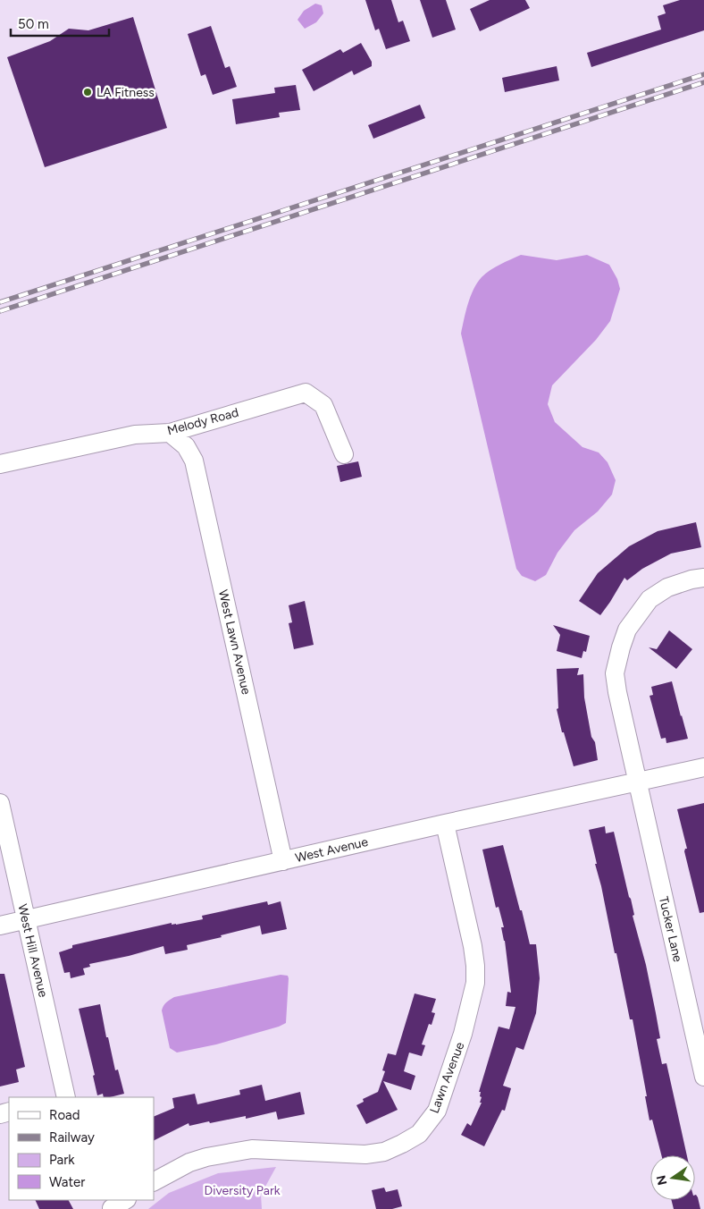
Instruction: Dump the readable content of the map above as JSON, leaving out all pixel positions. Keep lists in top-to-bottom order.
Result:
{
  "streets": {
    "street": [
      "Melody Road",
      "West Lawn Avenue",
      "West Avenue",
      "Tucker Lane",
      "West Hill Avenue",
      "Lawn Avenue"
    ]
  },
  "crossings": [
    ["Melody Road", "West Lawn Avenue"],
    ["West Lawn Avenue", "West Avenue"],
    ["West Avenue", "Tucker Lane"],
    ["West Avenue", "West Hill Avenue"],
    ["West Avenue", "Lawn Avenue"]
  ],
  "parks": ["Diversity Park"],
  "places": ["LA Fitness"],
  "legend": [
    "Road",
    "Railway",
    "Park",
    "Water"
  ],
  "scale_bar": "50 m",
  "north": "left"
}
